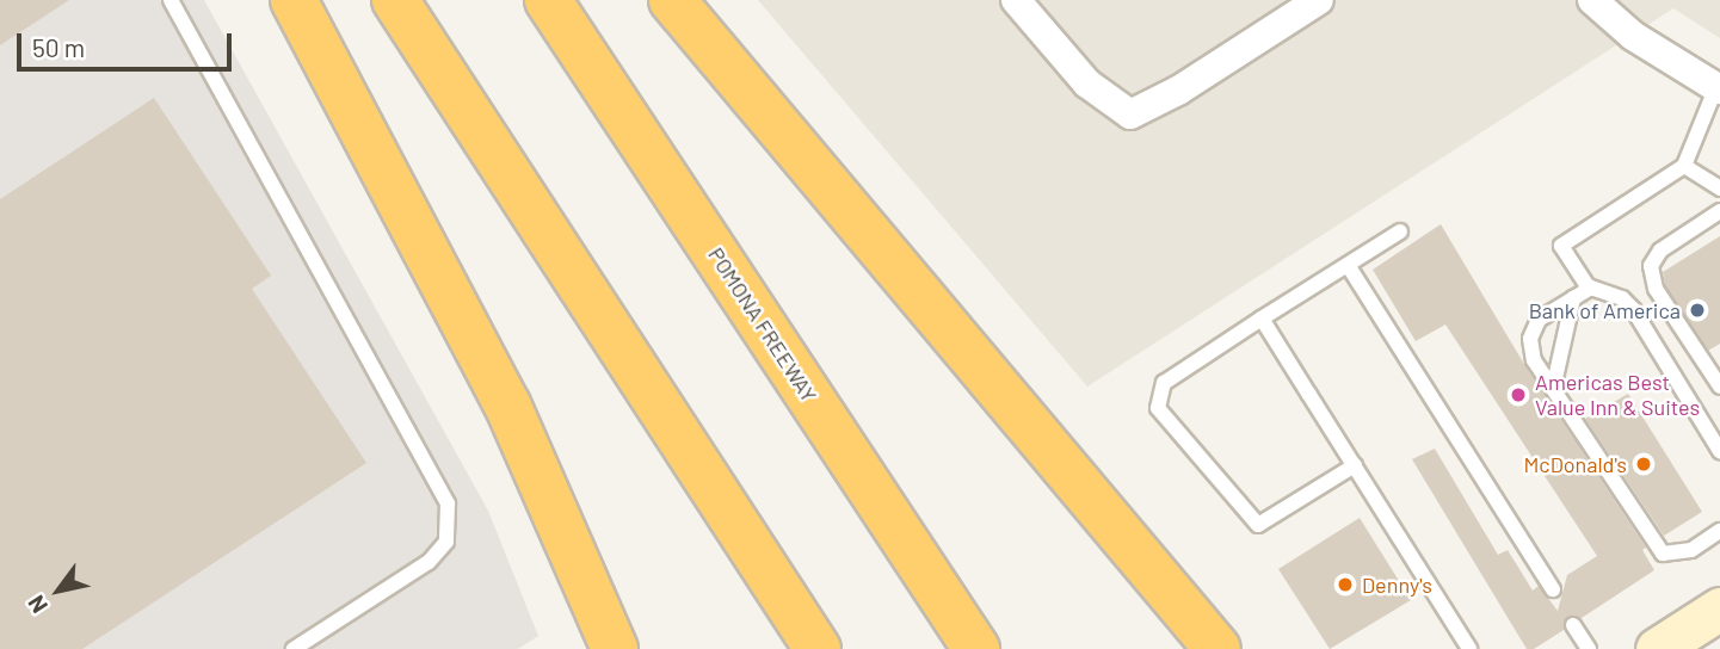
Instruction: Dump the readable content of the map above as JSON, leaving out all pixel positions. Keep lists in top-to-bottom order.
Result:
{
  "streets": {
    "highway": ["POMONA FREEWAY"]
  },
  "places": [
    "Bank of America",
    "Americas Best Value Inn & Suites",
    "McDonald's",
    "Denny's"
  ],
  "scale_bar": "50 m",
  "north": "bottom left"
}
